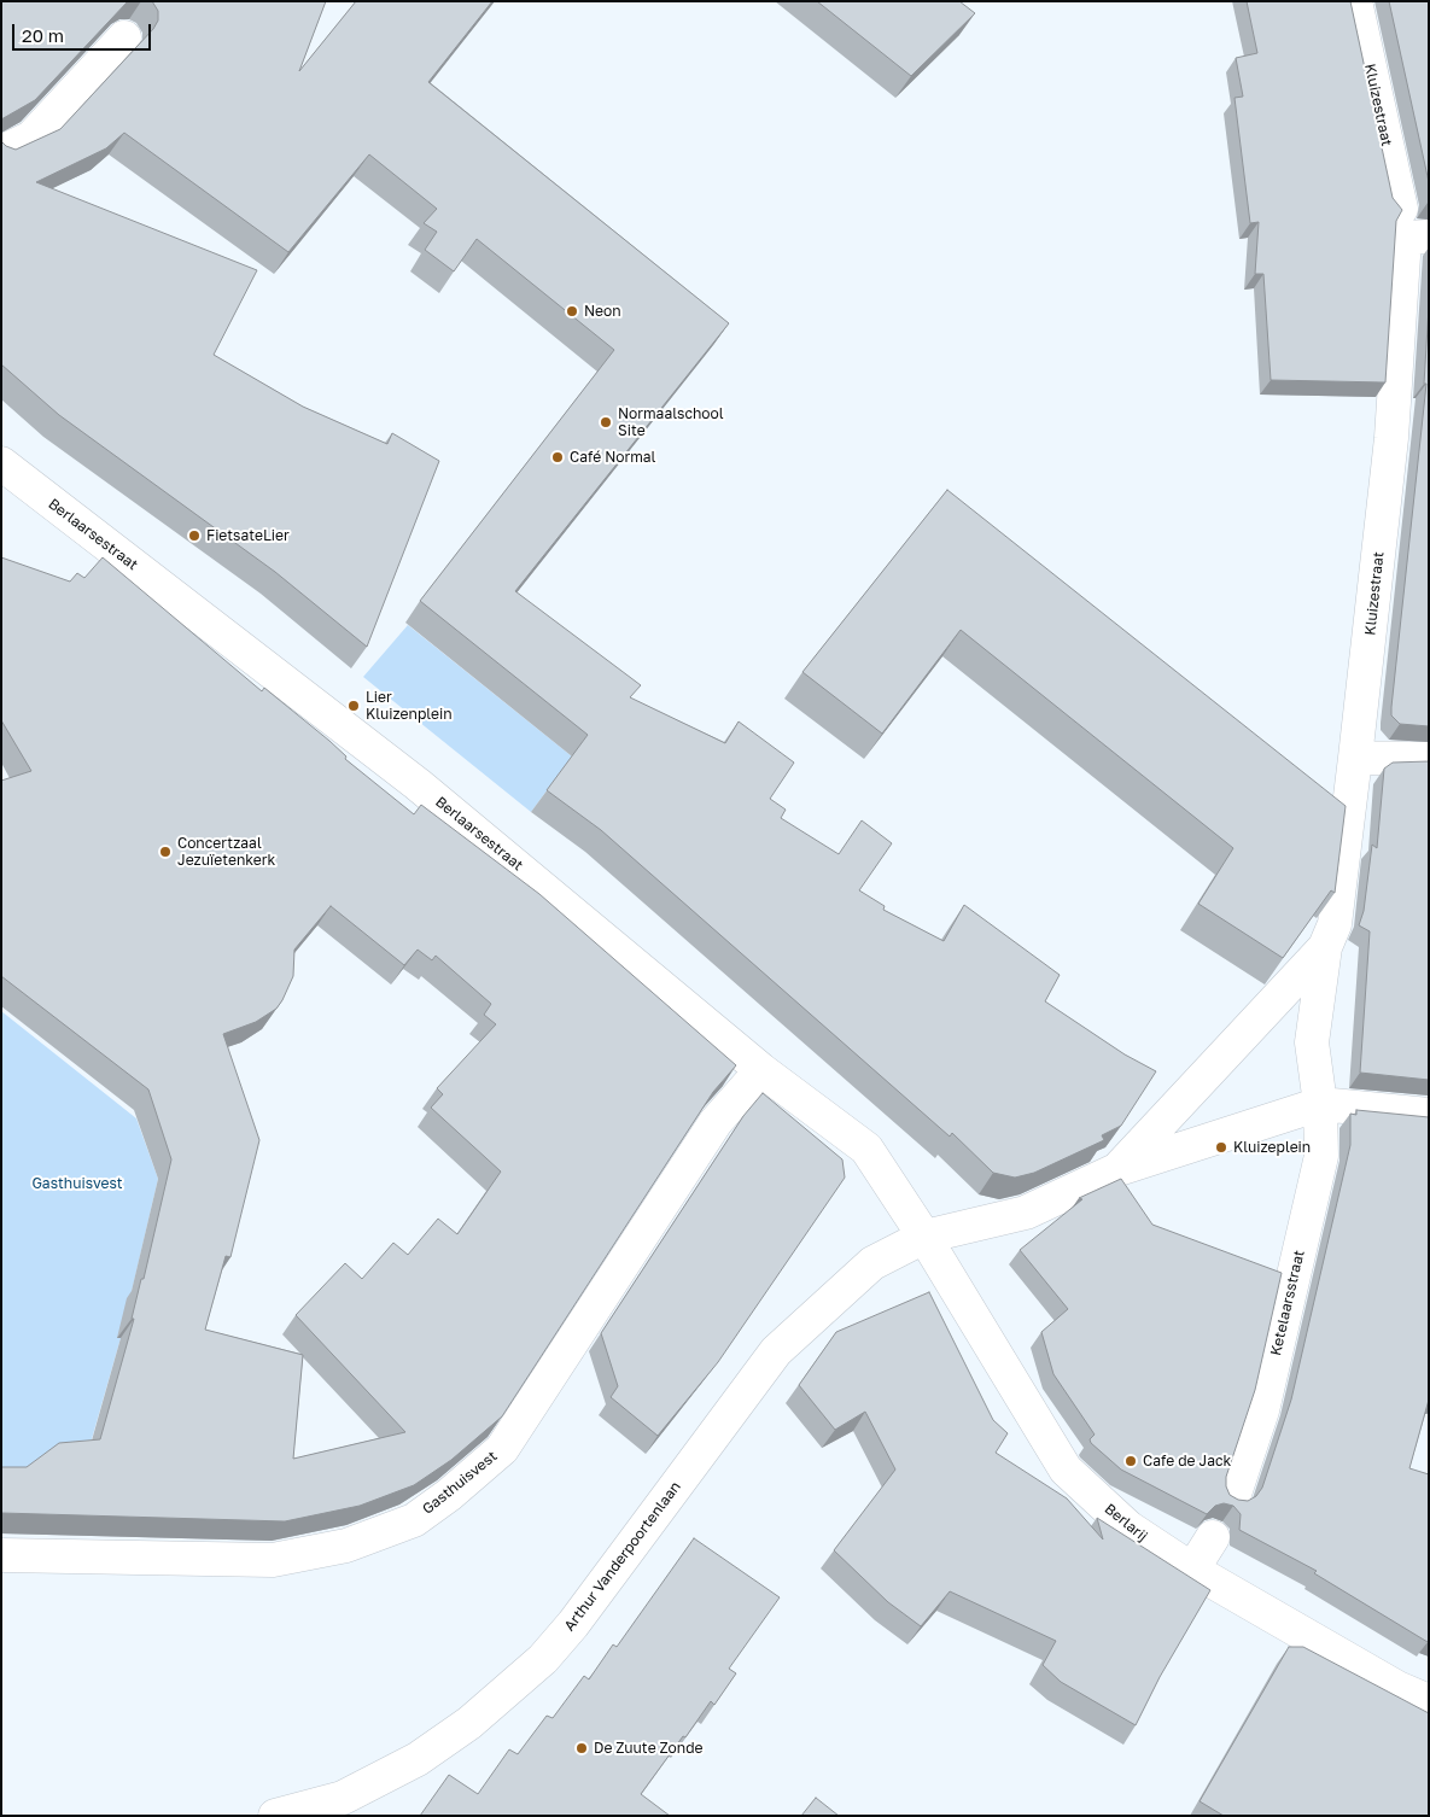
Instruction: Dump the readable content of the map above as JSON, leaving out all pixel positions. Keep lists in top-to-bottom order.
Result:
{
  "streets": {
    "street": [
      "Kluizestraat",
      "Berlaarsestraat",
      "Ketelaarsstraat",
      "Gasthuisvest",
      "Berlarij",
      "Arthur Vanderpoortenlaan"
    ]
  },
  "crossings": [
    ["Berlaarsestraat", "Gasthuisvest"],
    ["Berlaarsestraat", "Berlarij"],
    ["Berlaarsestraat", "Arthur Vanderpoortenlaan"],
    ["Berlarij", "Arthur Vanderpoortenlaan"]
  ],
  "parks": ["Gasthuisvest"],
  "places": [
    "Neon",
    "Normaalschool Site",
    "Café Normal",
    "FietsateLier",
    "Lier Kluizenplein",
    "Concertzaal Jezuïetenkerk",
    "Kluizeplein",
    "Cafe de Jack",
    "De Zuute Zonde"
  ],
  "scale_bar": "20 m"
}
